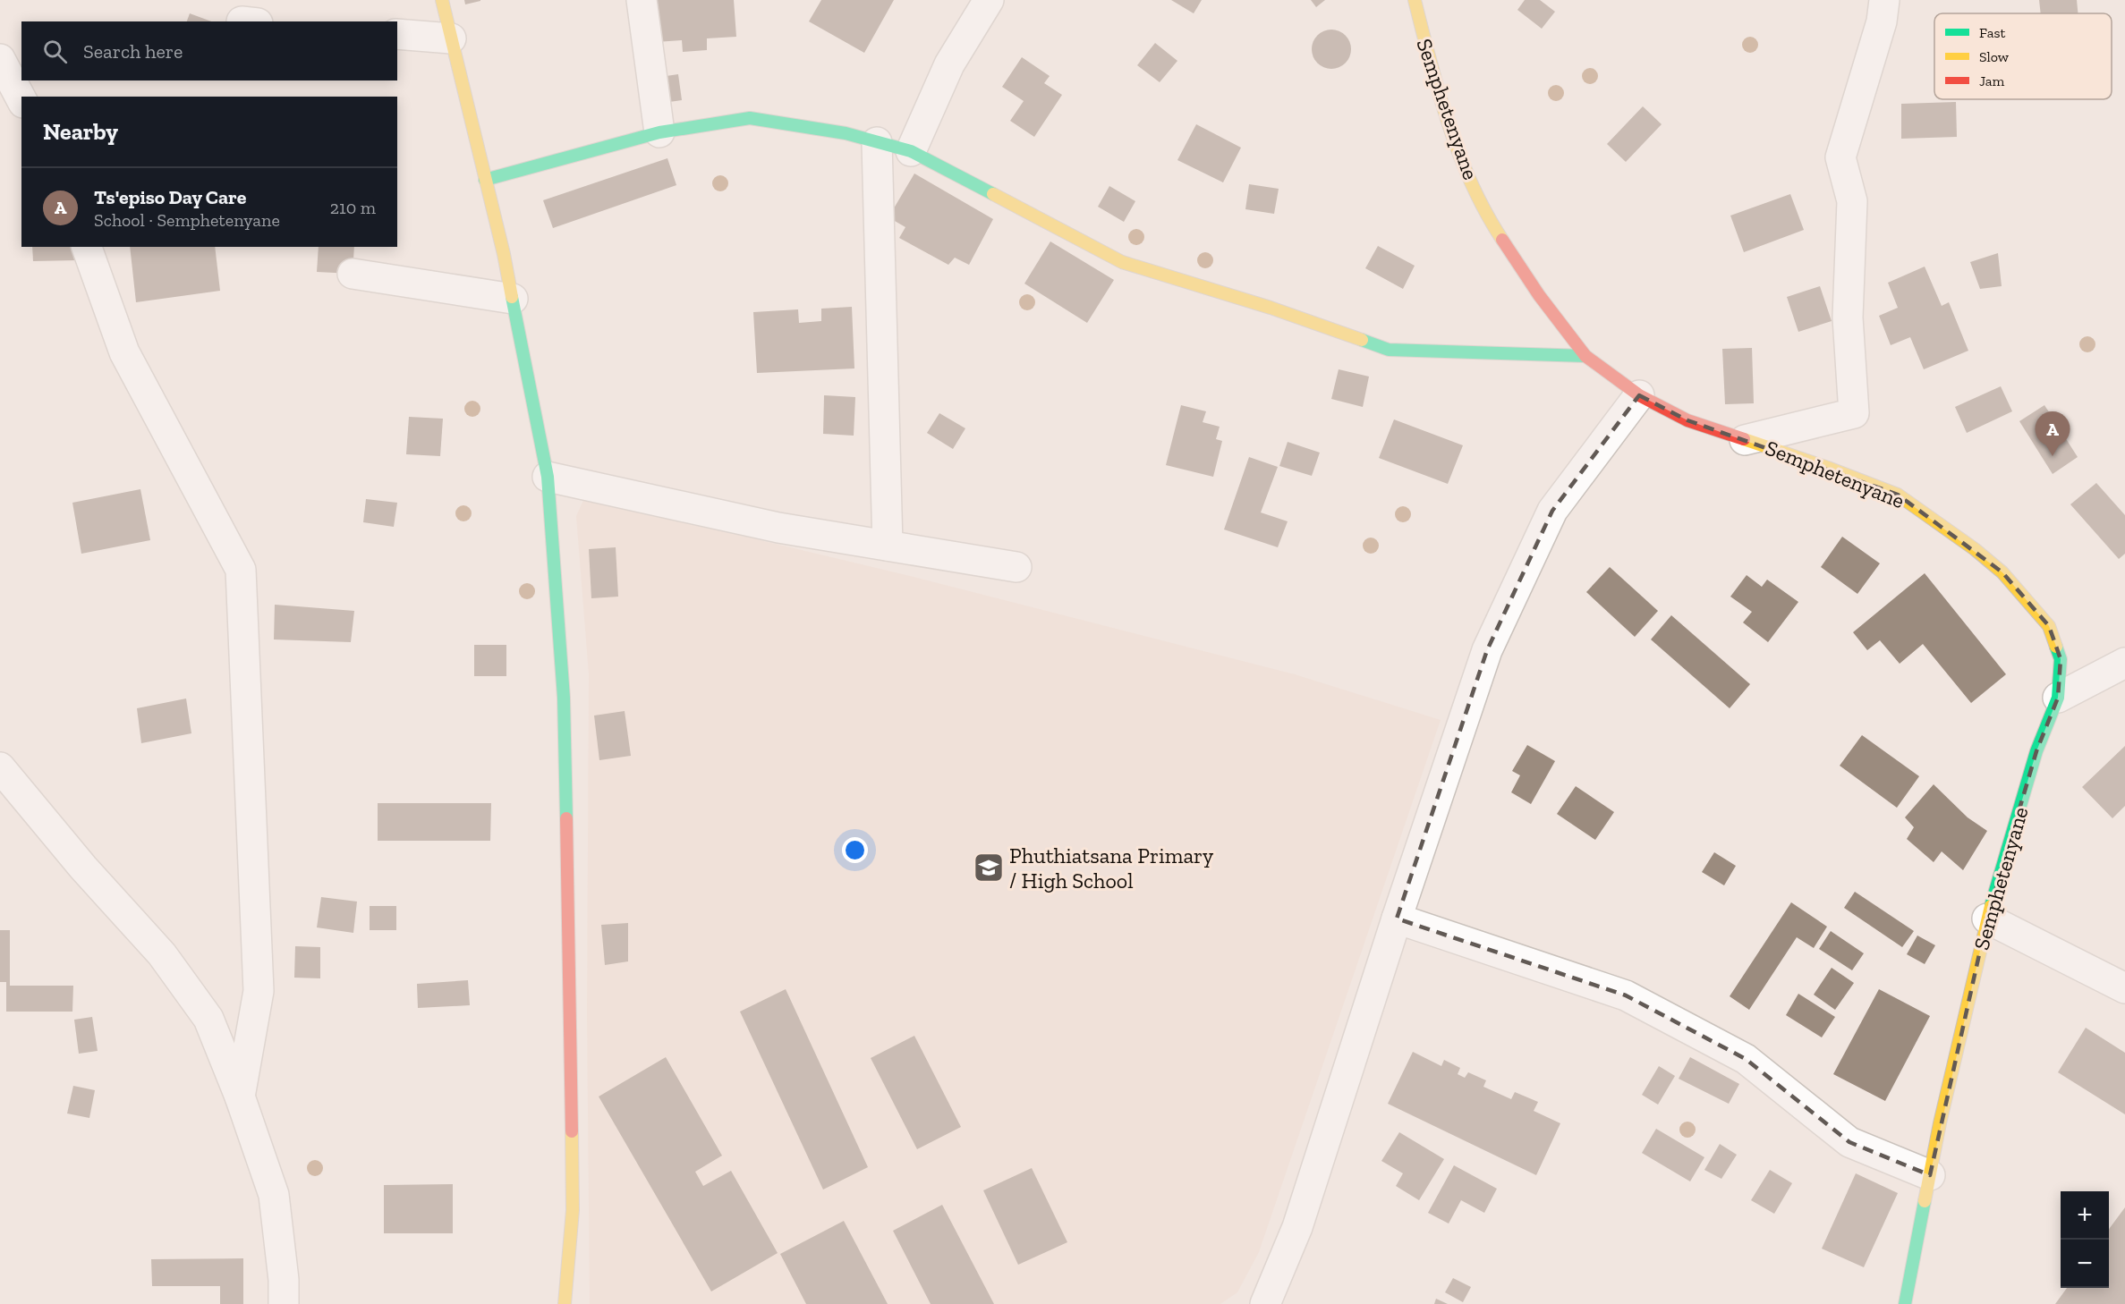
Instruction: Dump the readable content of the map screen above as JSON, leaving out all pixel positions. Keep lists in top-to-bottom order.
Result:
{
  "streets": {
    "street": ["Semphetenyane"]
  },
  "places": {
    "school or university": ["Phuthiatsana Primary / High School"]
  },
  "legend": ["Fast", "Slow", "Jam"],
  "page": {
    "search": "Search here",
    "heading": "Nearby",
    "list": [
      {
        "mark": "A",
        "name": "Ts'episo Day Care",
        "note": "School · Semphetenyane",
        "value": "210 m"
      }
    ],
    "pins": "A",
    "map_buttons": ["+", "−"]
  }
}
